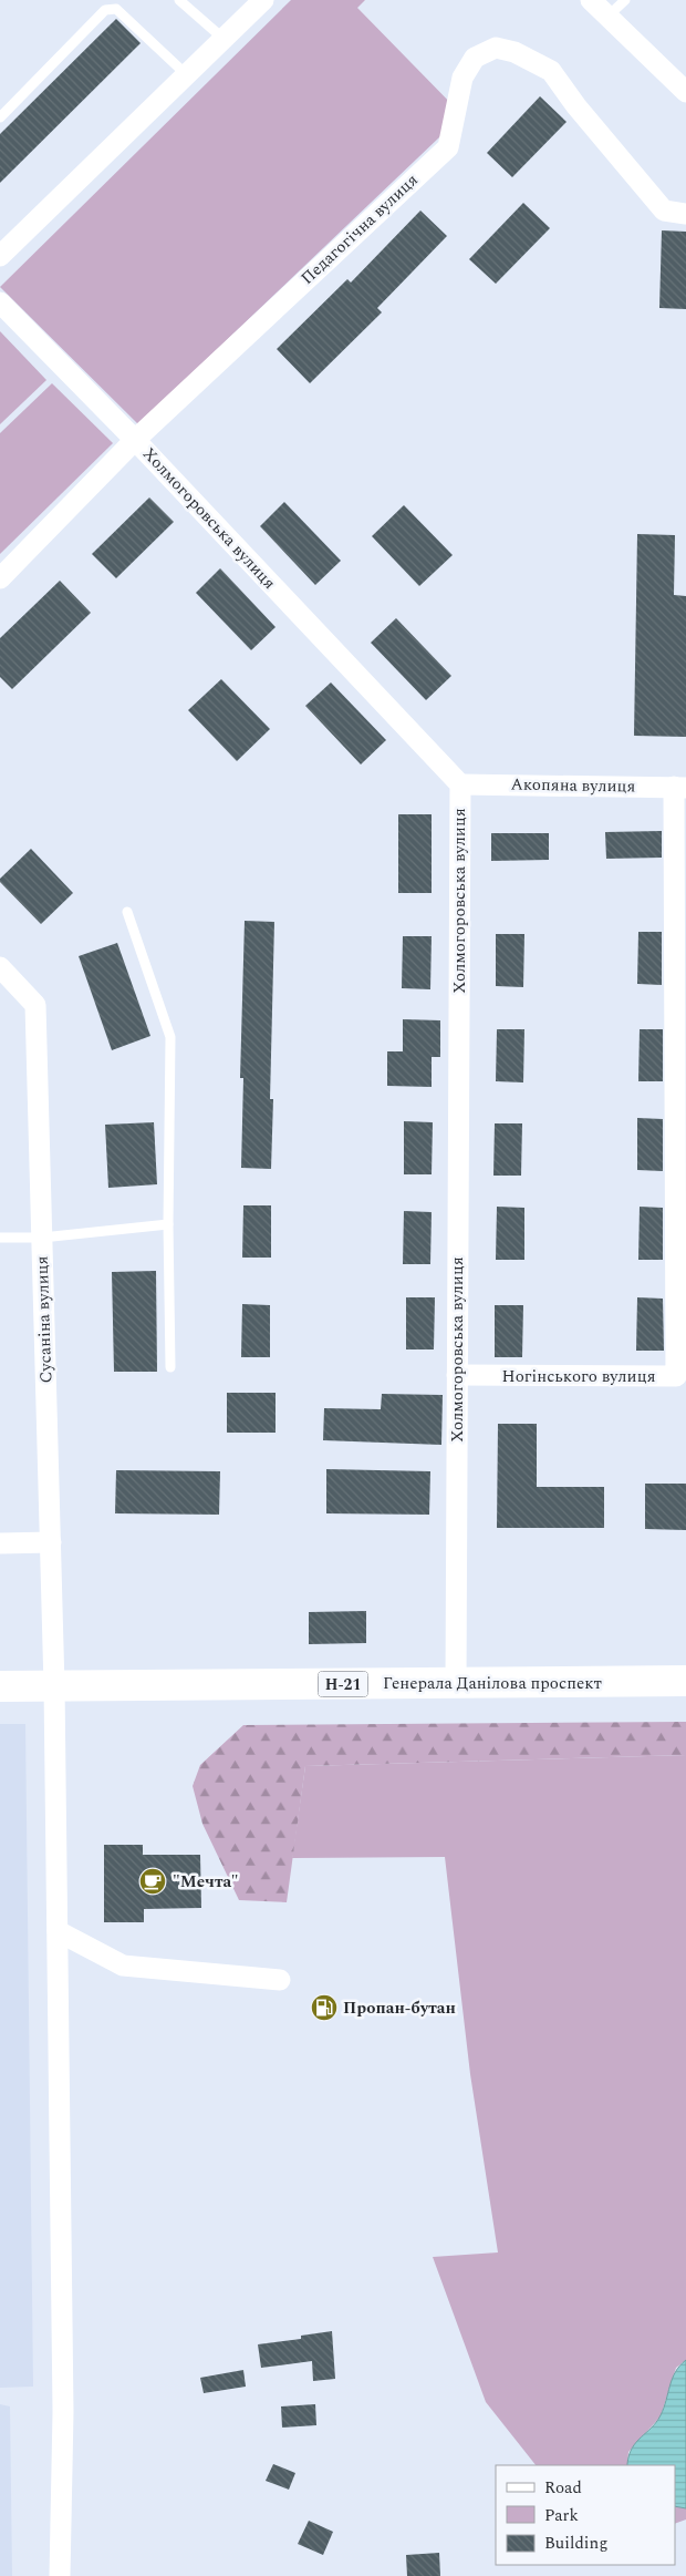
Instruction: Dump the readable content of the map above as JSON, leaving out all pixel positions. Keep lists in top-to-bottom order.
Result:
{
  "streets": {
    "main road": ["Генерала Данілова проспект", "Н-21"],
    "street": [
      "Педагогічна вулиця",
      "Холмогоровська вулиця",
      "Акопяна вулиця",
      "Сусаніна вулиця",
      "Ногінського вулиця"
    ]
  },
  "crossings": [
    ["Педагогічна вулиця", "Холмогоровська вулиця"],
    ["Холмогоровська вулиця", "Акопяна вулиця"],
    ["Холмогоровська вулиця", "Ногінського вулиця"],
    ["Холмогоровська вулиця", "Генерала Данілова проспект"],
    ["Акопяна вулиця", "Ногінського вулиця"],
    ["Сусаніна вулиця", "Генерала Данілова проспект"]
  ],
  "places": {
    "cafe": ["\"Мечта\""],
    "fuel station": ["Пропан-бутан"]
  },
  "legend": ["Road", "Park", "Building"]
}
